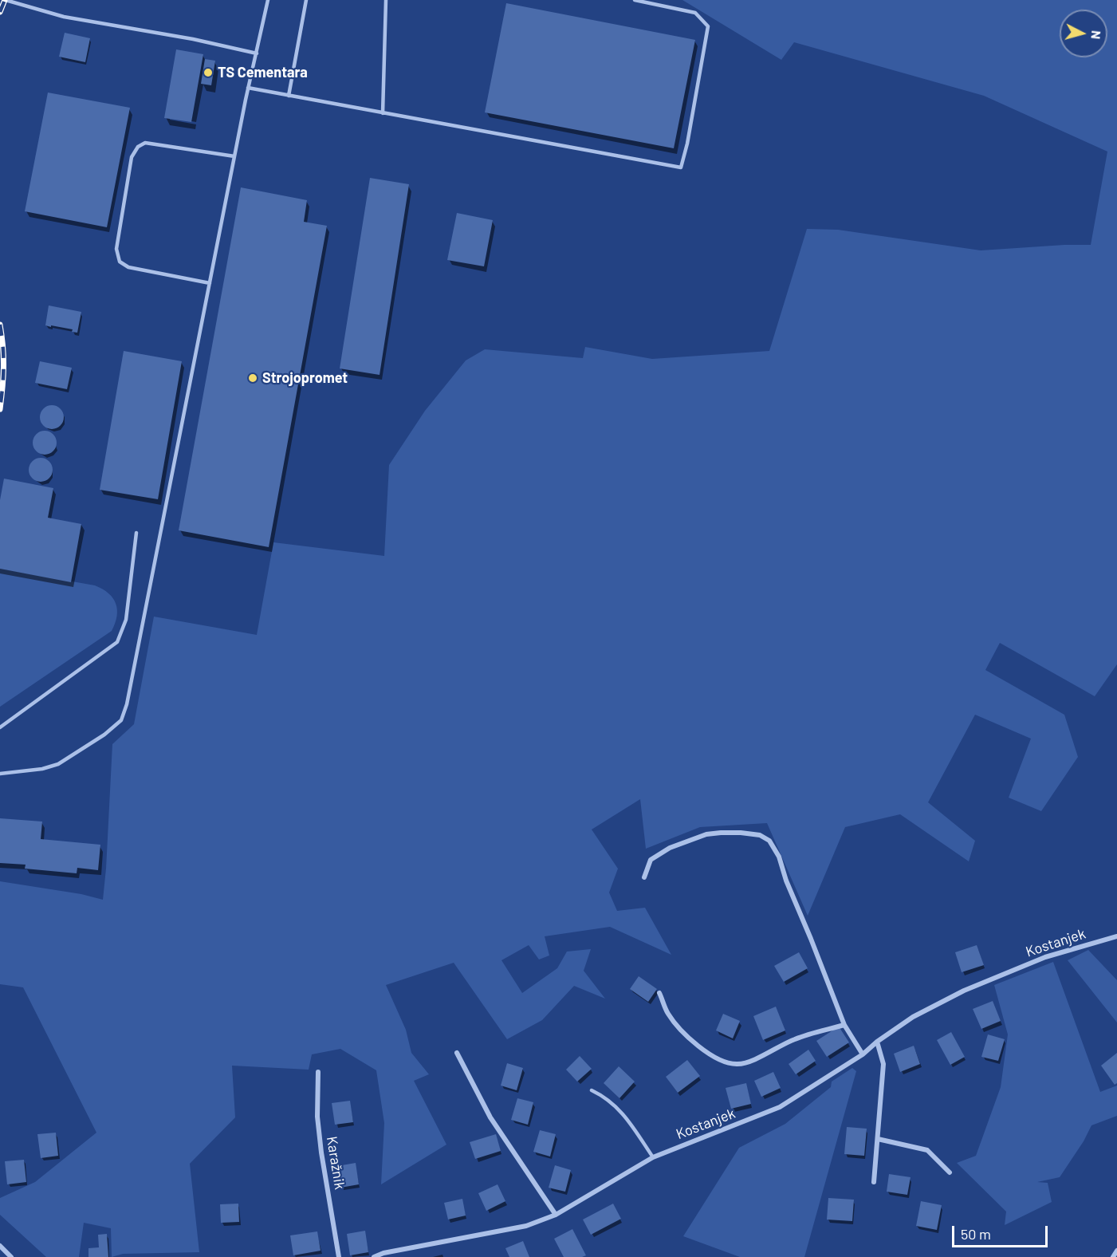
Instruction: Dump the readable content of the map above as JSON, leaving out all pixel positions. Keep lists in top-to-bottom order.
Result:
{
  "streets": {
    "street": ["Kostanjek", "Karažnik"]
  },
  "places": ["TS Cementara", "Strojopromet"],
  "scale_bar": "50 m",
  "north": "right"
}
